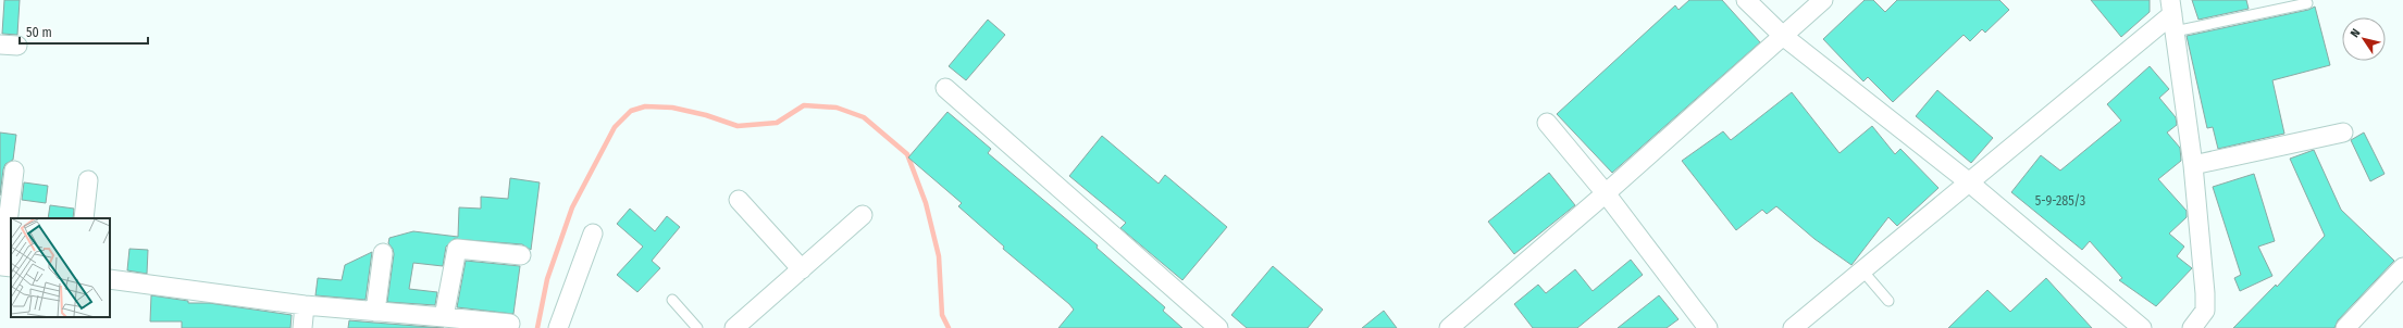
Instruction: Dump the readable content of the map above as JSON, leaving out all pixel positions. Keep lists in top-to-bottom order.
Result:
{
  "house_numbers": ["5-9-285/3"],
  "scale_bar": "50 m",
  "north": "top left"
}
